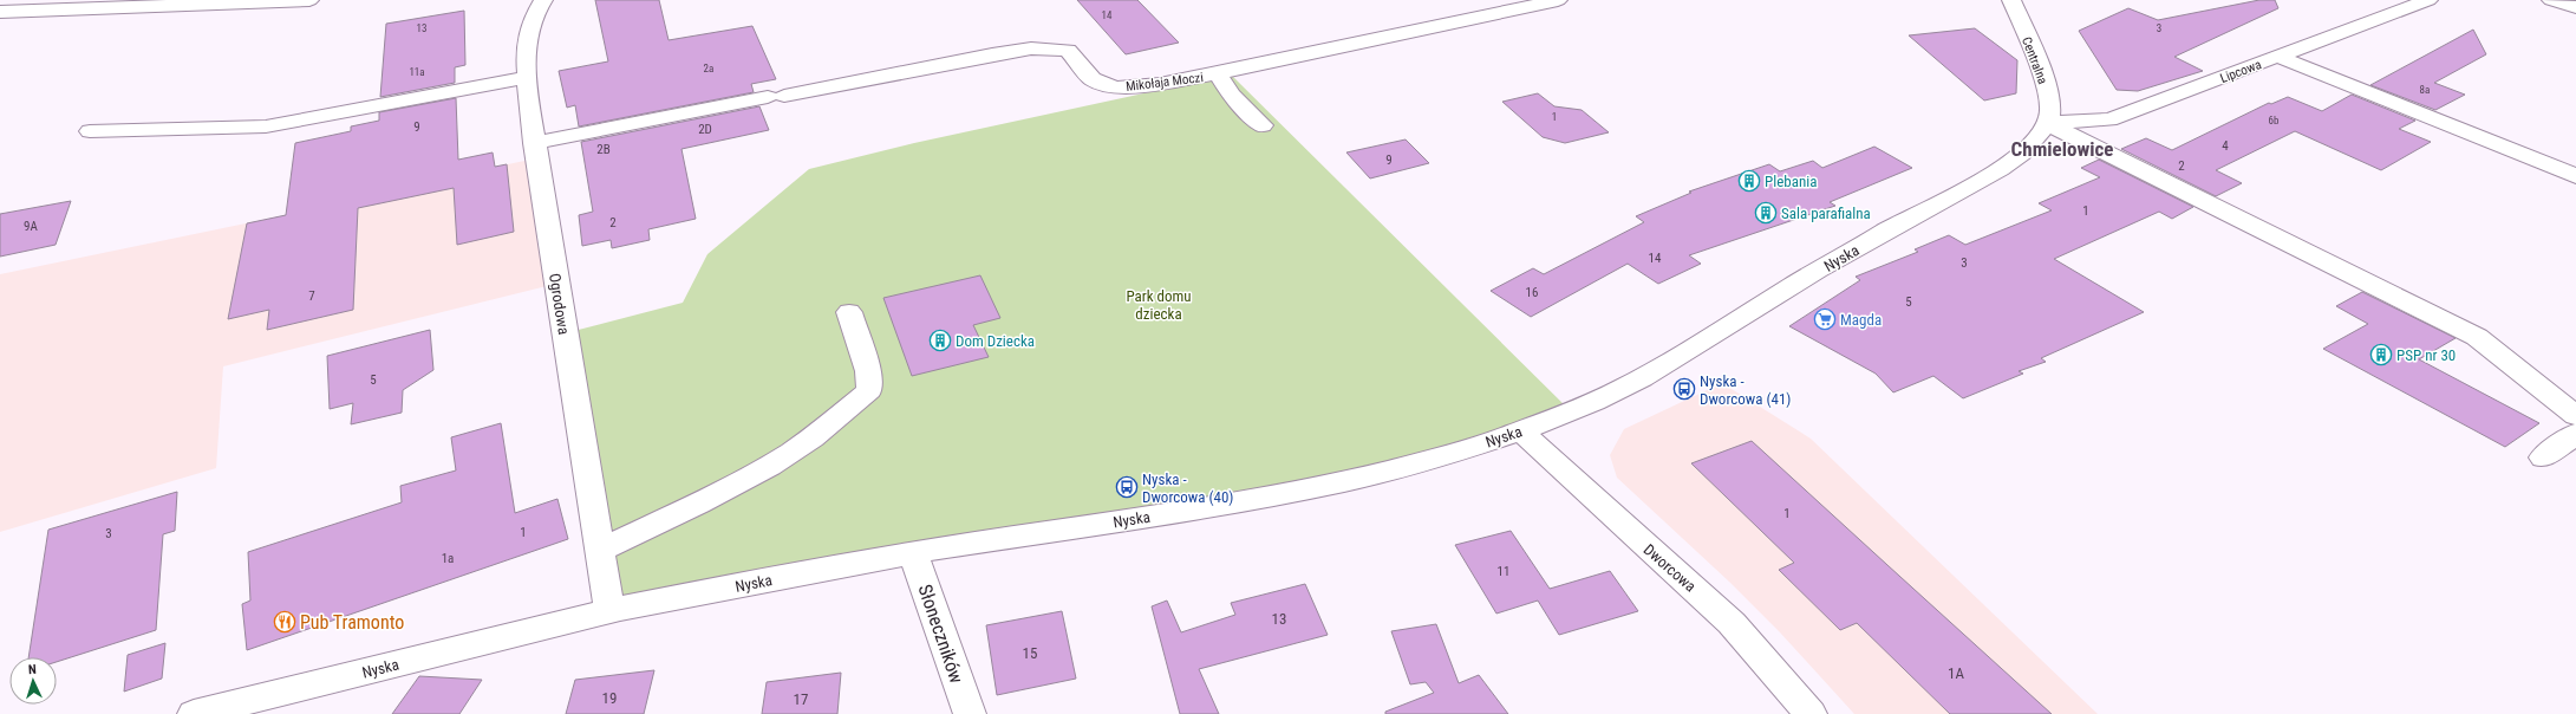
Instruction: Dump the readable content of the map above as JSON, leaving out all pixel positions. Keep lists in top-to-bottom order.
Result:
{
  "streets": {
    "street": [
      "Centralna",
      "Lipcowa",
      "Mikołaja Moczi",
      "Nyska",
      "Ogrodowa",
      "Dworcowa",
      "Słoneczników"
    ]
  },
  "crossings": [
    ["Centralna", "Lipcowa"],
    ["Centralna", "Nyska"],
    ["Lipcowa", "Nyska"],
    ["Mikołaja Moczi", "Ogrodowa"],
    ["Nyska", "Ogrodowa"],
    ["Nyska", "Dworcowa"],
    ["Nyska", "Słoneczników"]
  ],
  "districts": ["Chmielowice"],
  "parks": ["Park domu dziecka"],
  "places": {
    "building": [
      "Plebania",
      "Sala parafialna",
      "Dom Dziecka",
      "PSP nr 30"
    ],
    "supermarket": ["Magda"],
    "bus stop": ["Nyska - Dworcowa (41)", "Nyska - Dworcowa (40)"],
    "restaurant": ["Pub Tramonto"]
  },
  "house_numbers": [
    "14",
    "13",
    "3",
    "2a",
    "11a",
    "8a",
    "1",
    "6b",
    "9",
    "2D",
    "4",
    "2B",
    "9",
    "2",
    "1",
    "2",
    "9A",
    "14",
    "3",
    "16",
    "7",
    "5",
    "5",
    "1",
    "1",
    "3",
    "1a",
    "11",
    "13",
    "15",
    "1A",
    "19",
    "17"
  ],
  "north": "top"
}
